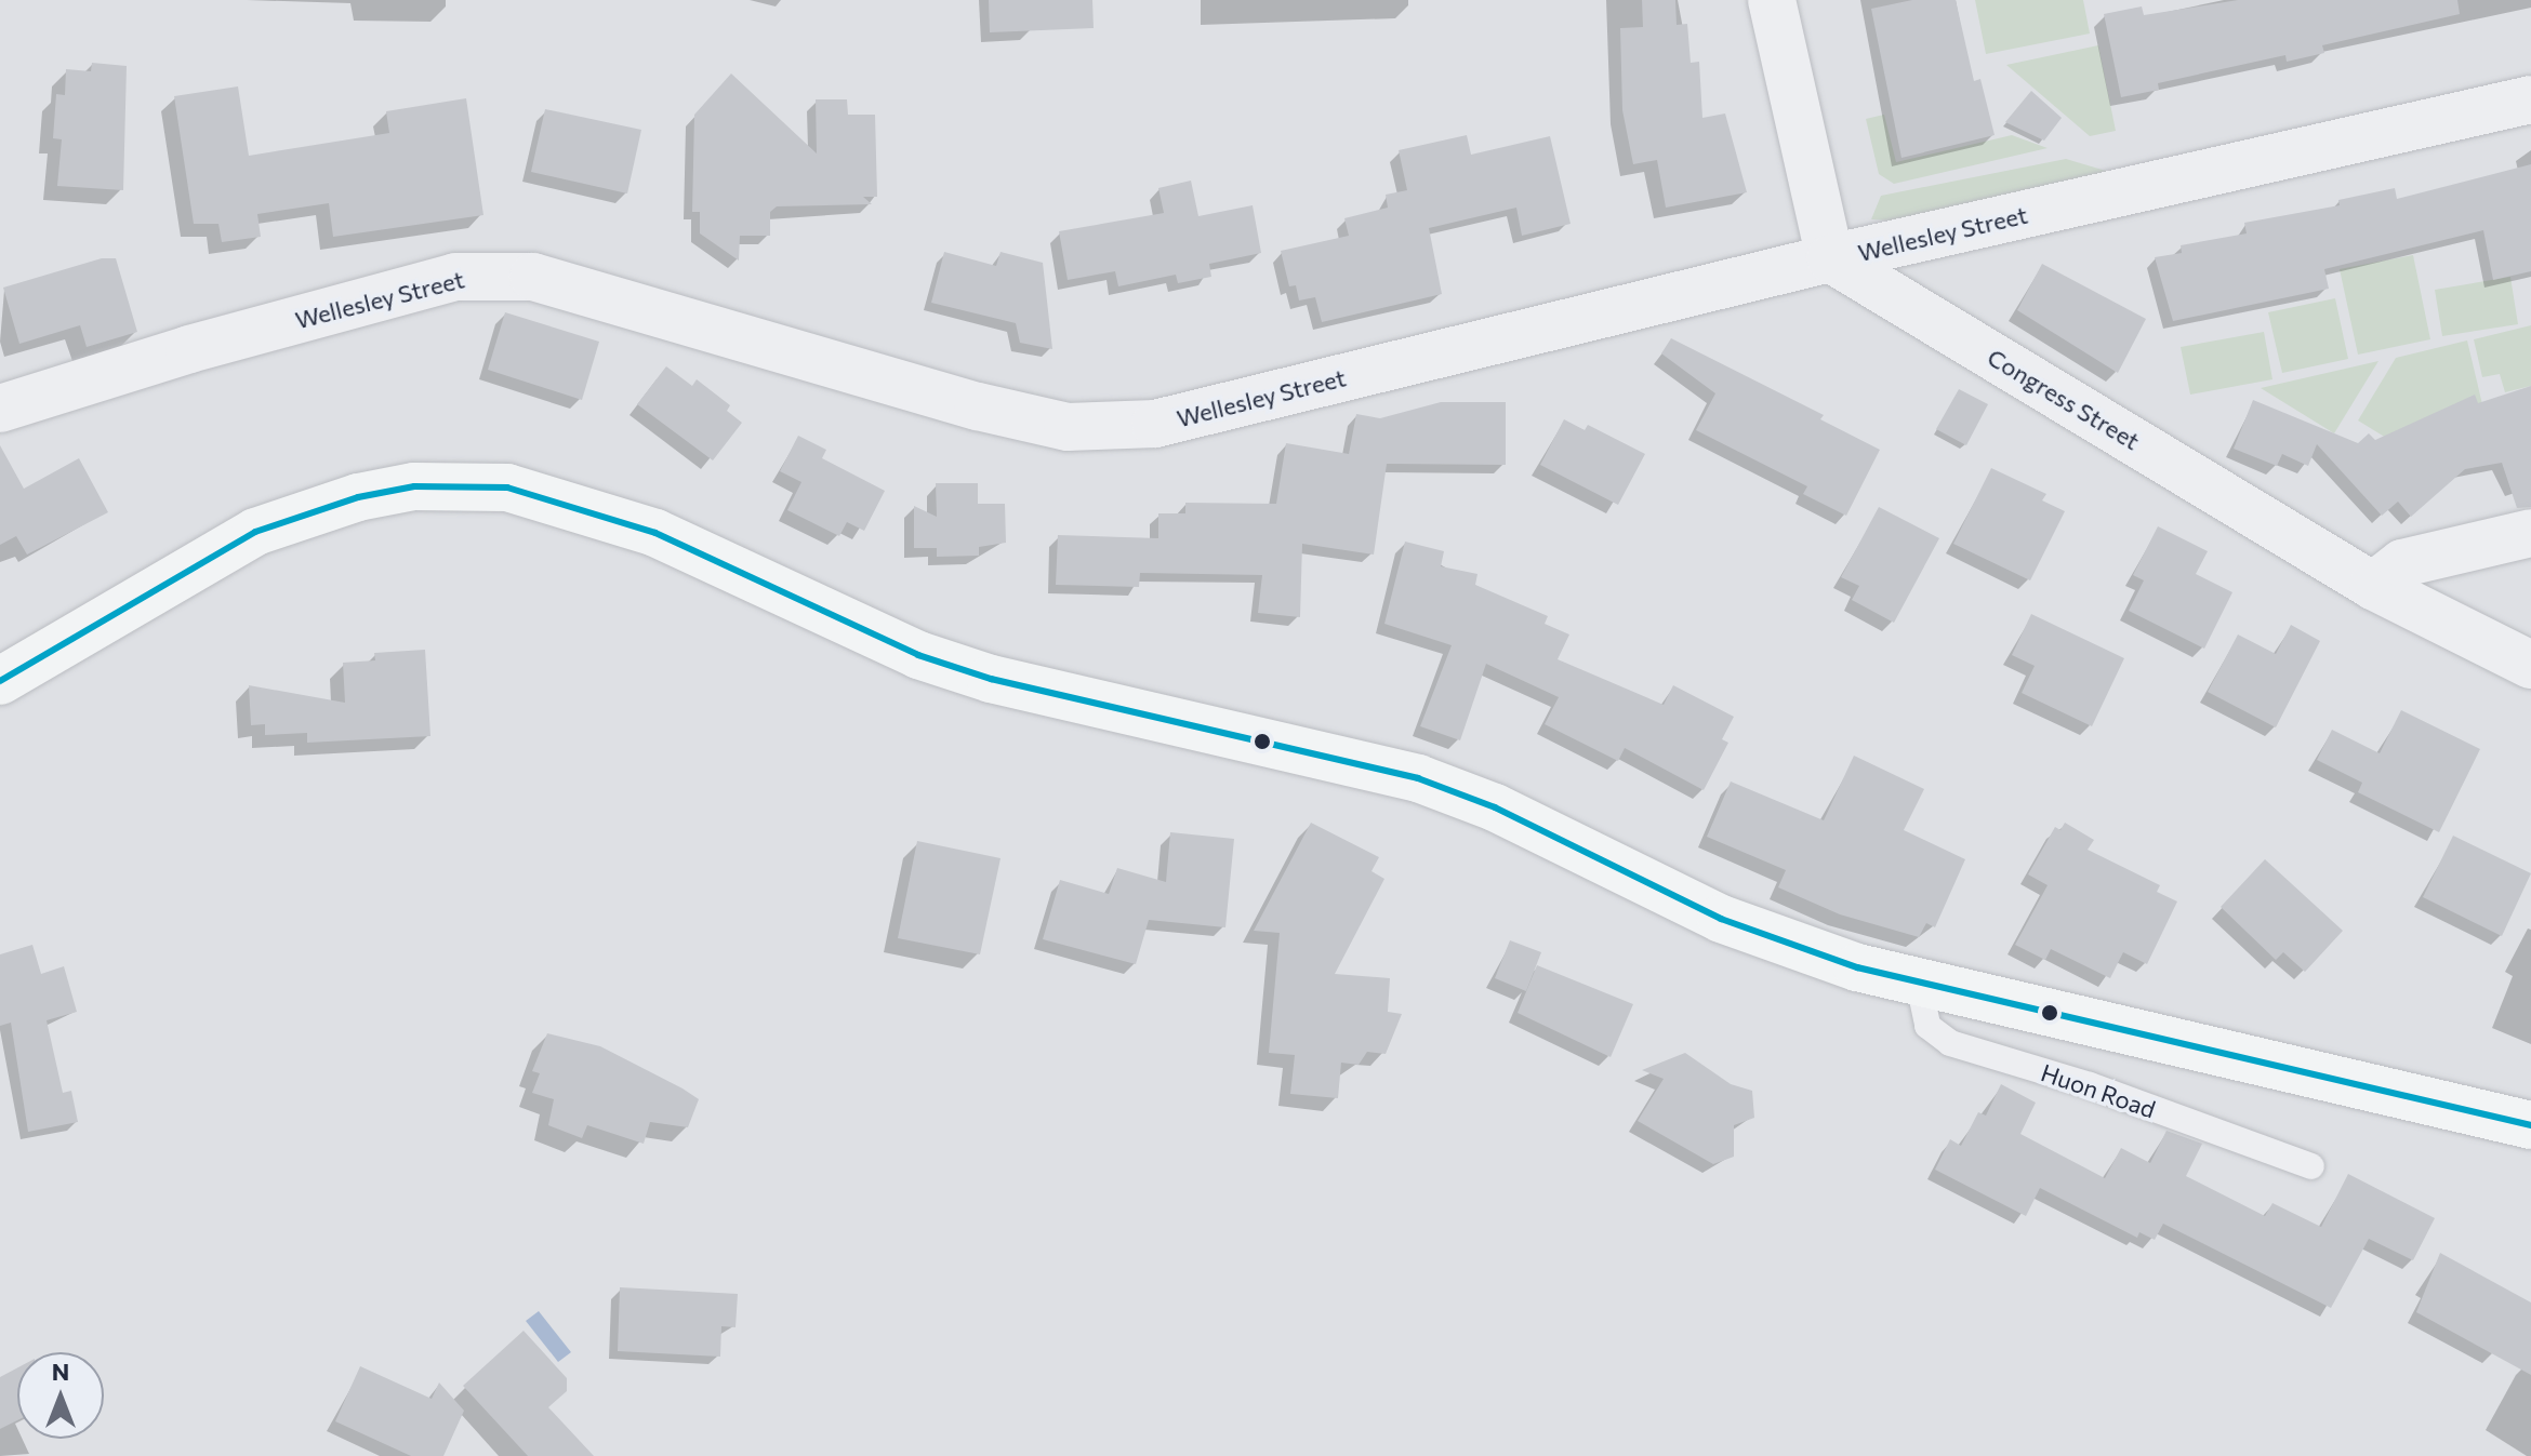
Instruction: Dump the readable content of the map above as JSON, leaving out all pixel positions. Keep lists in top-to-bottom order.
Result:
{
  "streets": {
    "street": ["Wellesley Street", "Congress Street"],
    "lane": ["Huon Road"]
  },
  "crossings": [
    ["Wellesley Street", "Congress Street"]
  ],
  "north": "top"
}
